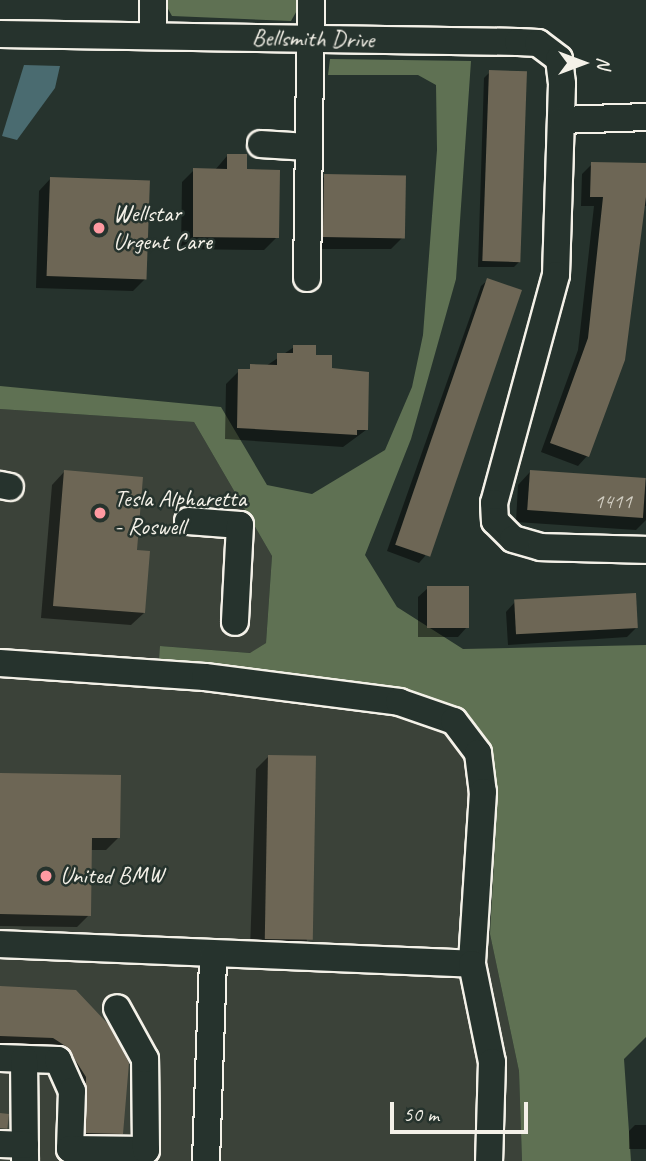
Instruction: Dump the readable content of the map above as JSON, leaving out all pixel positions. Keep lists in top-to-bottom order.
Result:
{
  "streets": {
    "street": ["Bellsmith Drive"]
  },
  "places": ["Wellstar Urgent Care", "Tesla Alpharetta - Roswell", "United BMW"],
  "house_numbers": ["1411"],
  "scale_bar": "50 m",
  "north": "right"
}
